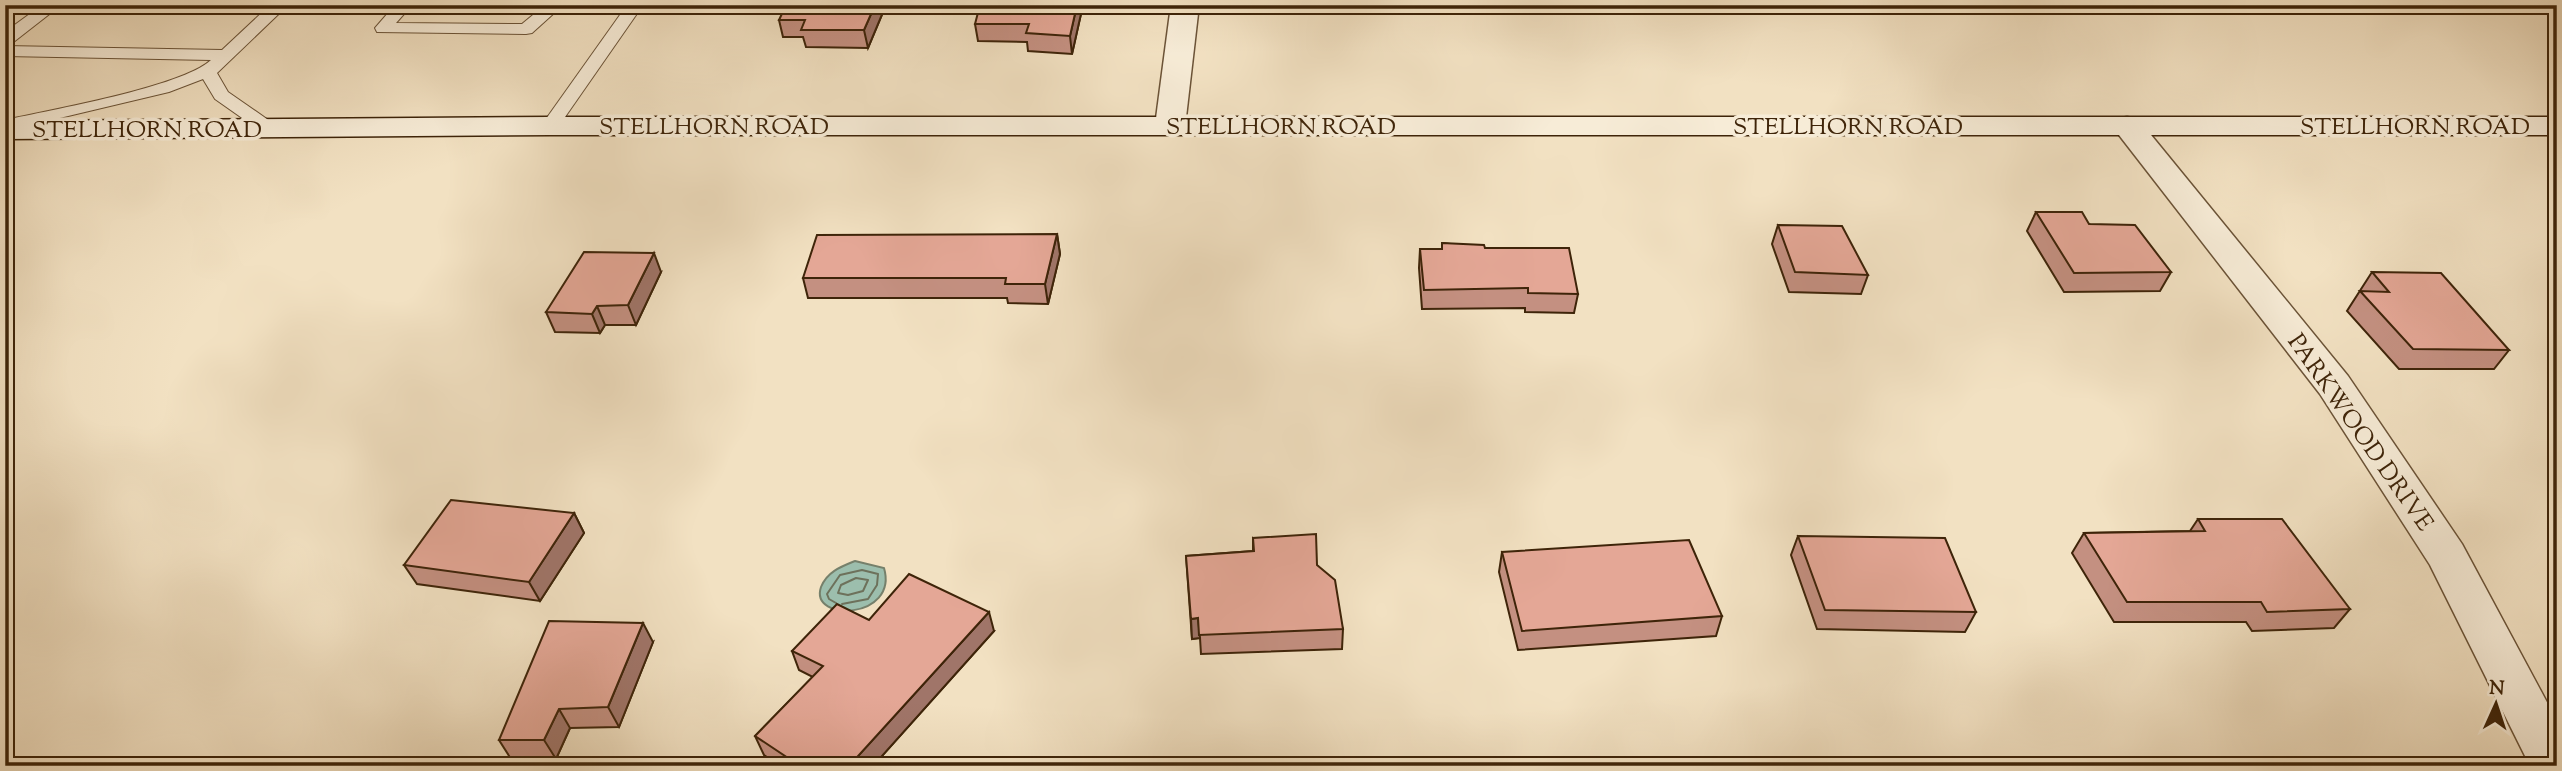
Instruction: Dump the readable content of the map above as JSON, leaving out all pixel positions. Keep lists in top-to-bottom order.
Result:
{
  "streets": {
    "main road": ["STELLHORN ROAD", "PARKWOOD DRIVE"]
  },
  "crossings": [
    ["STELLHORN ROAD", "PARKWOOD DRIVE"]
  ],
  "north": "top"
}
